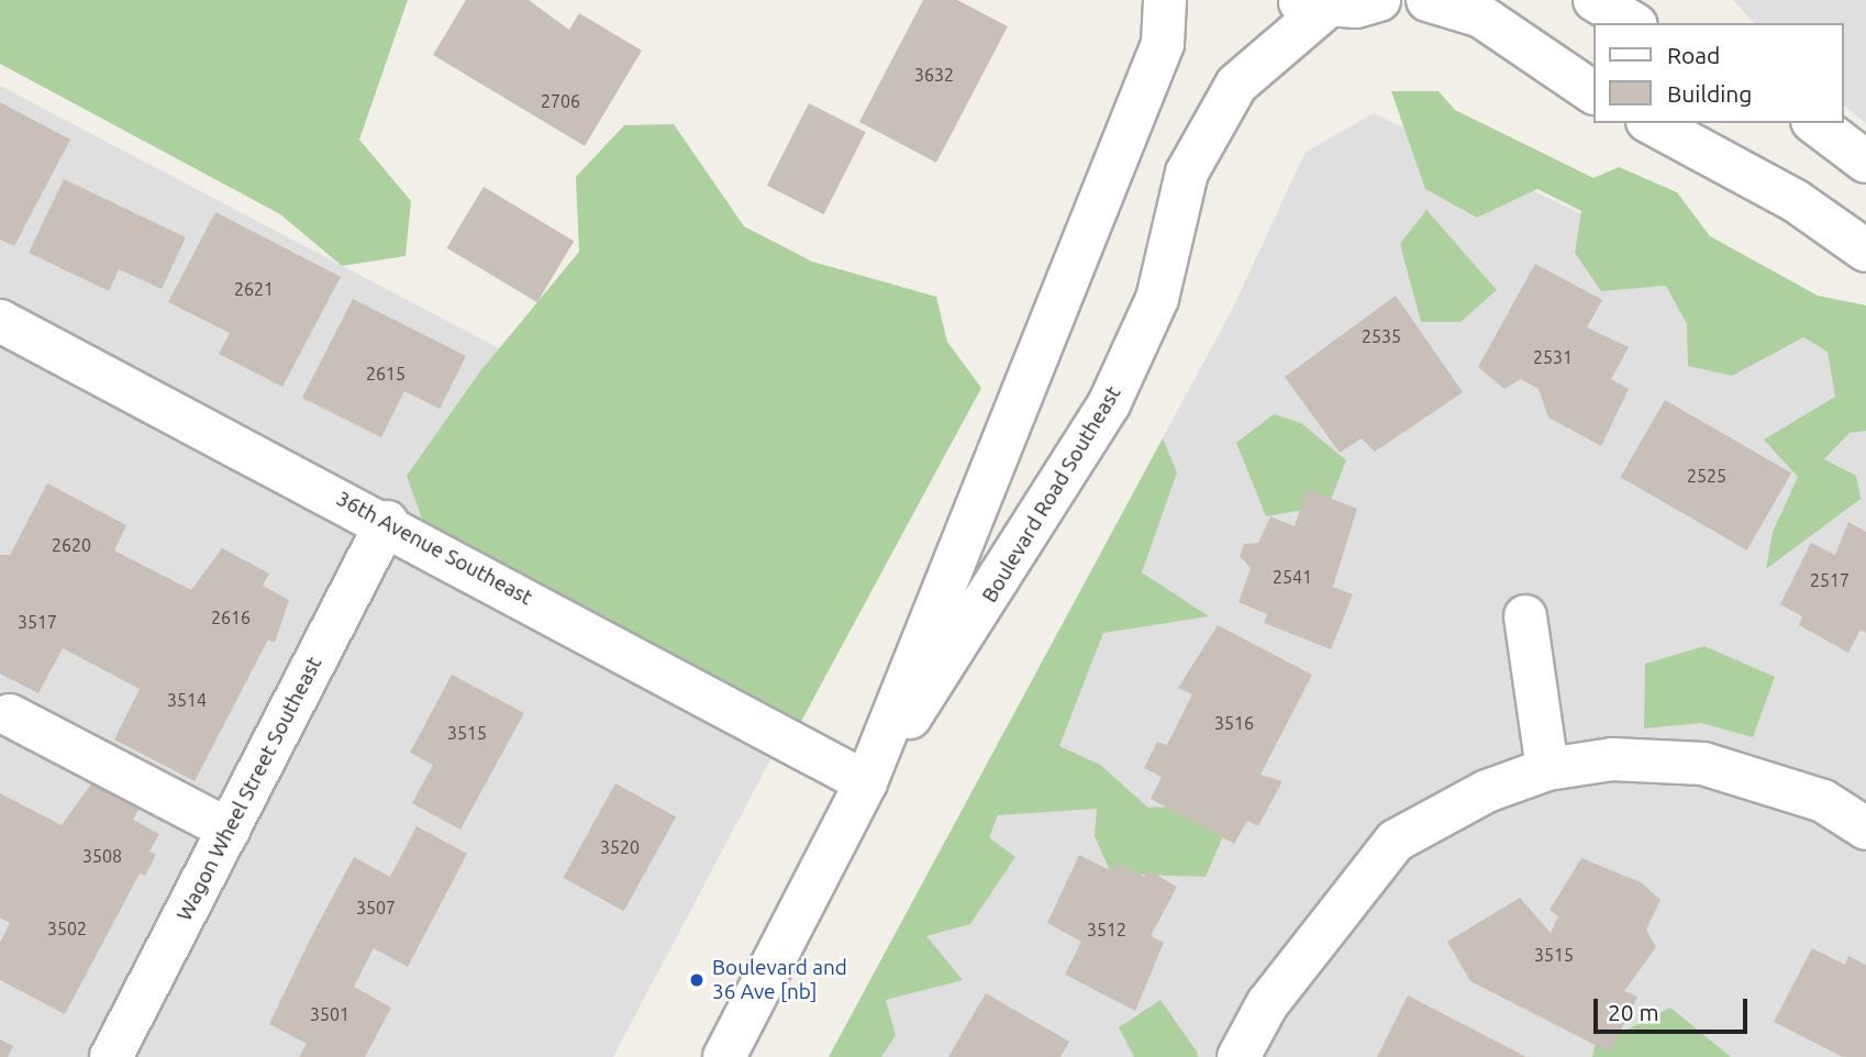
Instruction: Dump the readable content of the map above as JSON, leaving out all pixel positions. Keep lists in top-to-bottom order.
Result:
{
  "streets": {
    "street": ["Boulevard Road Southeast", "36th Avenue Southeast", "Wagon Wheel Street Southeast"]
  },
  "crossings": [
    ["Boulevard Road Southeast", "36th Avenue Southeast"],
    ["36th Avenue Southeast", "Wagon Wheel Street Southeast"]
  ],
  "places": ["Boulevard and 36 Ave [nb]"],
  "house_numbers": [
    "3632",
    "2706",
    "2621",
    "2535",
    "2531",
    "2615",
    "2525",
    "2620",
    "2541",
    "2517",
    "2616",
    "3517",
    "3514",
    "3516",
    "3515",
    "3520",
    "3508",
    "3507",
    "3502",
    "3512",
    "3515",
    "3501"
  ],
  "legend": ["Road", "Building"],
  "scale_bar": "20 m"
}
